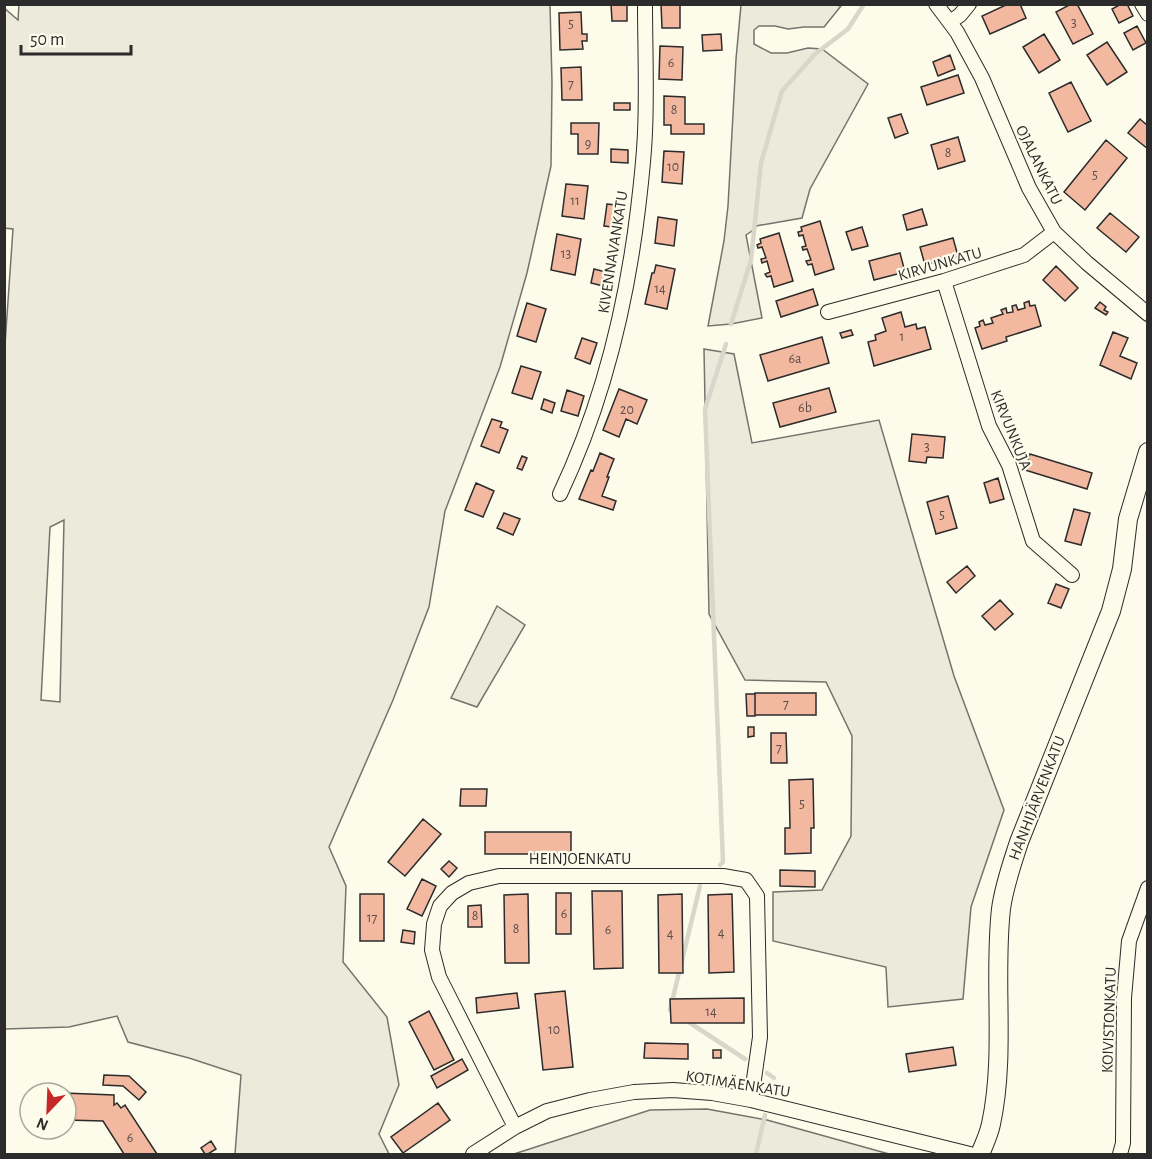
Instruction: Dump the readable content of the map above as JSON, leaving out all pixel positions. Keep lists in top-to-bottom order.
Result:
{
  "streets": {
    "street": [
      "OJALANKATU",
      "KIVENNAVANKATU",
      "KIRVUNKATU",
      "KIRVUNKUJA",
      "HANHIJÄRVENKATU",
      "HEINJOENKATU",
      "KOIVISTONKATU",
      "KOTIMÄENKATU"
    ]
  },
  "crossings": [
    ["OJALANKATU", "KIRVUNKATU"],
    ["KIRVUNKATU", "KIRVUNKUJA"],
    ["HEINJOENKATU", "KOTIMÄENKATU"]
  ],
  "house_numbers": [
    "3",
    "5",
    "6",
    "7",
    "8",
    "9",
    "8",
    "10",
    "5",
    "11",
    "13",
    "14",
    "1",
    "6a",
    "6b",
    "20",
    "3",
    "5",
    "7",
    "7",
    "5",
    "6",
    "8",
    "17",
    "8",
    "6",
    "4",
    "4",
    "14",
    "10",
    "6"
  ],
  "scale_bar": "50 m",
  "north": "bottom left"
}
